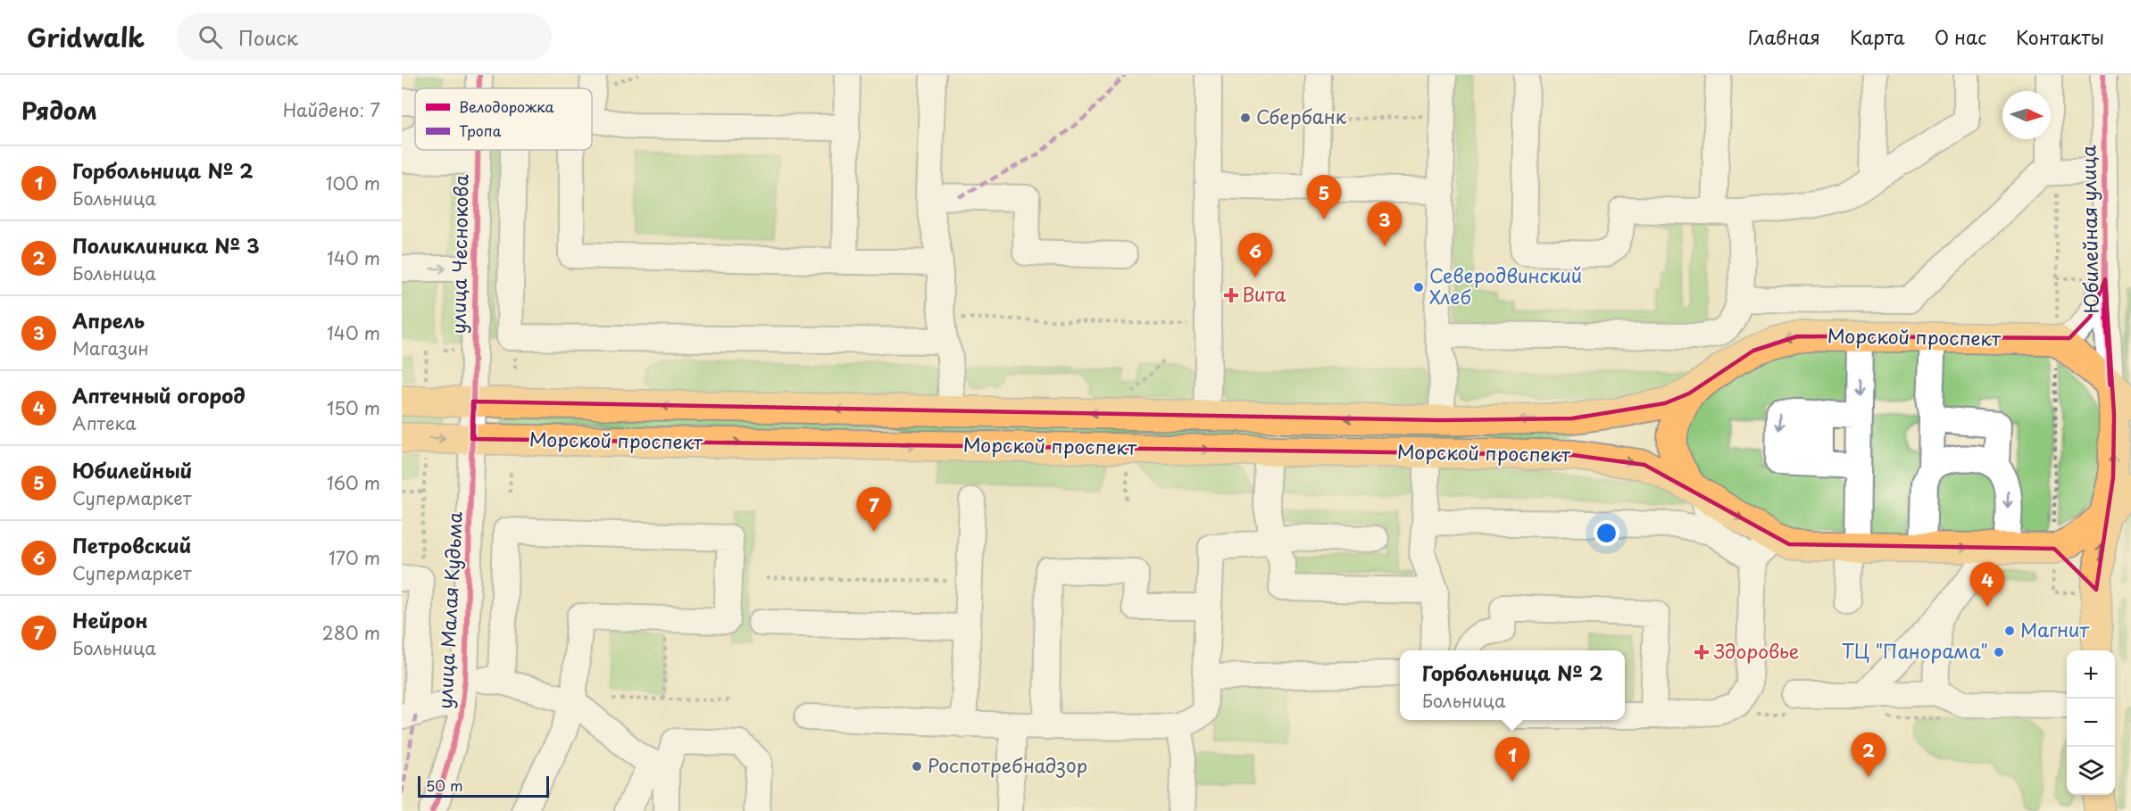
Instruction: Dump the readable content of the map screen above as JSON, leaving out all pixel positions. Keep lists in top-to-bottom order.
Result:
{
  "streets": {
    "main road": ["Юбилейная улица", "Морской проспект"],
    "street": ["улица Чеснокова", "улица Малая Кудьма"]
  },
  "crossings": [
    ["Юбилейная улица", "Морской проспект"],
    ["улица Чеснокова", "Морской проспект"],
    ["улица Чеснокова", "улица Малая Кудьма"],
    ["Морской проспект", "улица Малая Кудьма"]
  ],
  "places": {
    "other": [
      "Сбербанк",
      "Северодвинский Хлеб",
      "Магнит",
      "ТЦ \"Панорама\"",
      "Роспотребнадзор"
    ],
    "health": ["Вита", "Здоровье"]
  },
  "legend": ["Велодорожка", "Тропа"],
  "scale_bar": "50 m",
  "north": "right",
  "page": {
    "header": "Gridwalk",
    "search": "Поиск",
    "nav": [
      "Главная",
      "Карта",
      "О нас",
      "Контакты"
    ],
    "heading": ["Рядом", "Найдено: 7"],
    "list": [
      {
        "mark": "1",
        "name": "Горбольница № 2",
        "note": "Больница",
        "value": "100 m"
      },
      {
        "mark": "2",
        "name": "Поликлиника № 3",
        "note": "Больница",
        "value": "140 m"
      },
      {
        "mark": "3",
        "name": "Апрель",
        "note": "Магазин",
        "value": "140 m"
      },
      {
        "mark": "4",
        "name": "Аптечный огород",
        "note": "Аптека",
        "value": "150 m"
      },
      {
        "mark": "5",
        "name": "Юбилейный",
        "note": "Супермаркет",
        "value": "160 m"
      },
      {
        "mark": "6",
        "name": "Петровский",
        "note": "Супермаркет",
        "value": "170 m"
      },
      {
        "mark": "7",
        "name": "Нейрон",
        "note": "Больница",
        "value": "280 m"
      }
    ],
    "pins": [
      "5",
      "3",
      "6",
      "7",
      "4",
      "2",
      "1"
    ],
    "map_buttons": ["+", "−"],
    "popup": ["Горбольница № 2", "Больница"],
    "scale": "50 m"
  }
}
